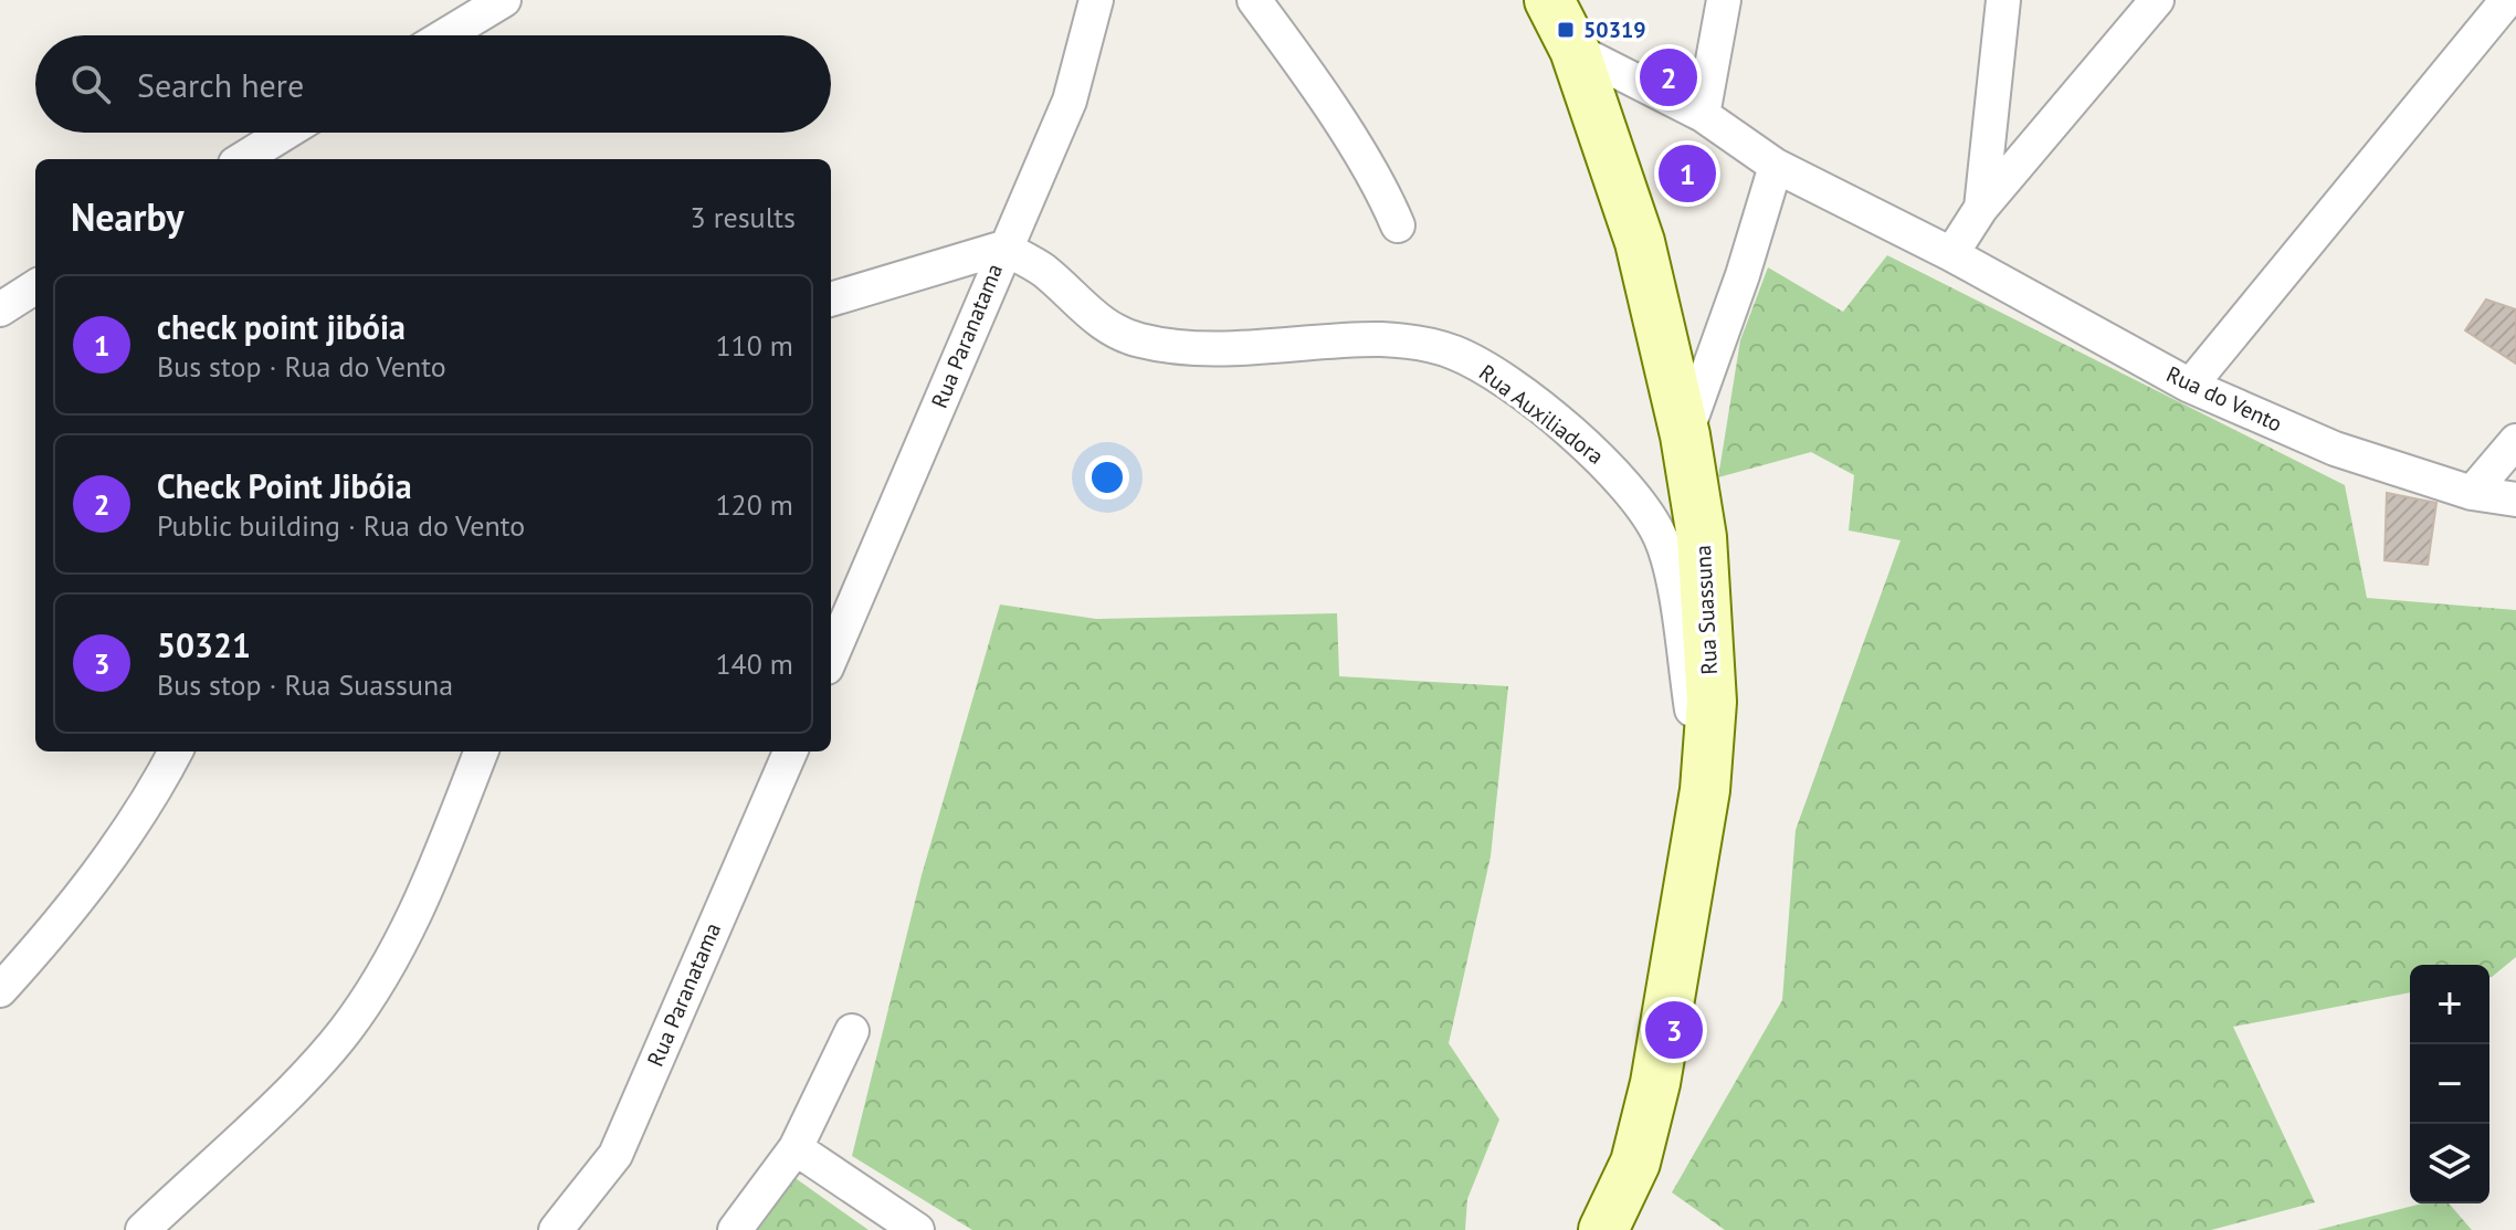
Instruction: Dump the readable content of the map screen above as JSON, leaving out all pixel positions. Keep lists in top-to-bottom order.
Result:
{
  "streets": {
    "street": [
      "Rua Paranatama",
      "Rua do Vento",
      "Rua Auxiliadora",
      "Rua Suassuna"
    ]
  },
  "crossings": [
    ["Rua Paranatama", "Rua Auxiliadora"],
    ["Rua do Vento", "Rua Suassuna"],
    ["Rua Auxiliadora", "Rua Suassuna"]
  ],
  "places": {
    "transit": ["50319"]
  },
  "page": {
    "search": "Search here",
    "pins": ["2", "1", "3"],
    "heading": ["Nearby", "3 results"],
    "list": [
      {
        "mark": "1",
        "name": "check point jibóia",
        "note": "Bus stop · Rua do Vento",
        "value": "110 m"
      },
      {
        "mark": "2",
        "name": "Check Point Jibóia",
        "note": "Public building · Rua do Vento",
        "value": "120 m"
      },
      {
        "mark": "3",
        "name": "50321",
        "note": "Bus stop · Rua Suassuna",
        "value": "140 m"
      }
    ],
    "map_buttons": ["+", "−"]
  }
}
